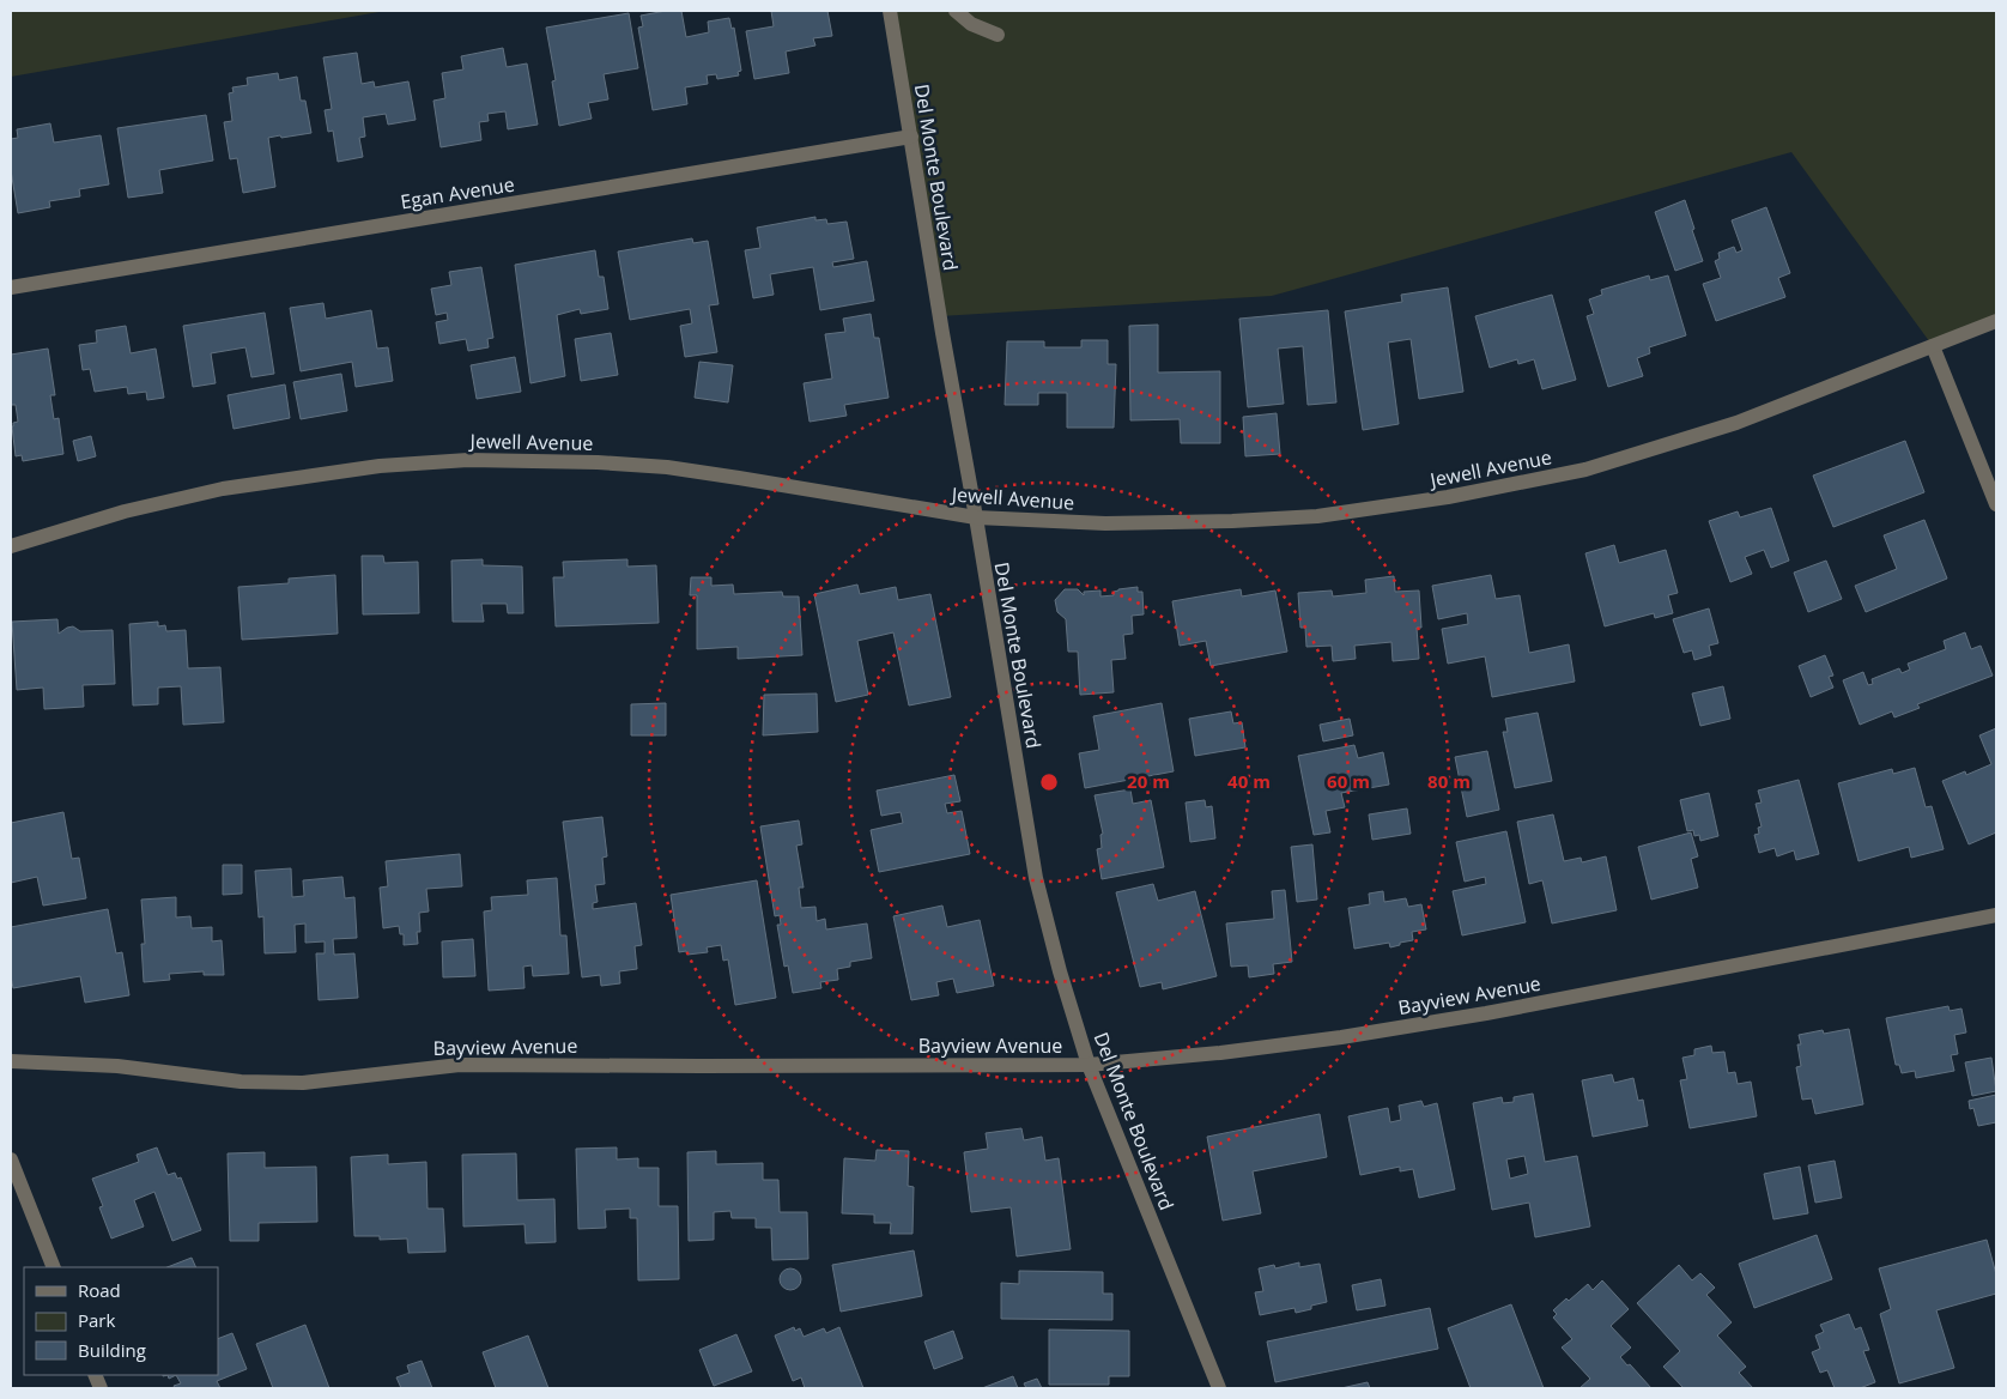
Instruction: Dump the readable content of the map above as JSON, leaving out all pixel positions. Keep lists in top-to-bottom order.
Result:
{
  "streets": {
    "street": [
      "Del Monte Boulevard",
      "Egan Avenue",
      "Jewell Avenue",
      "Bayview Avenue"
    ]
  },
  "crossings": [
    ["Del Monte Boulevard", "Egan Avenue"],
    ["Del Monte Boulevard", "Jewell Avenue"],
    ["Del Monte Boulevard", "Bayview Avenue"]
  ],
  "legend": ["Road", "Park", "Building"],
  "rings": [
    "20 m",
    "40 m",
    "60 m",
    "80 m"
  ]
}
